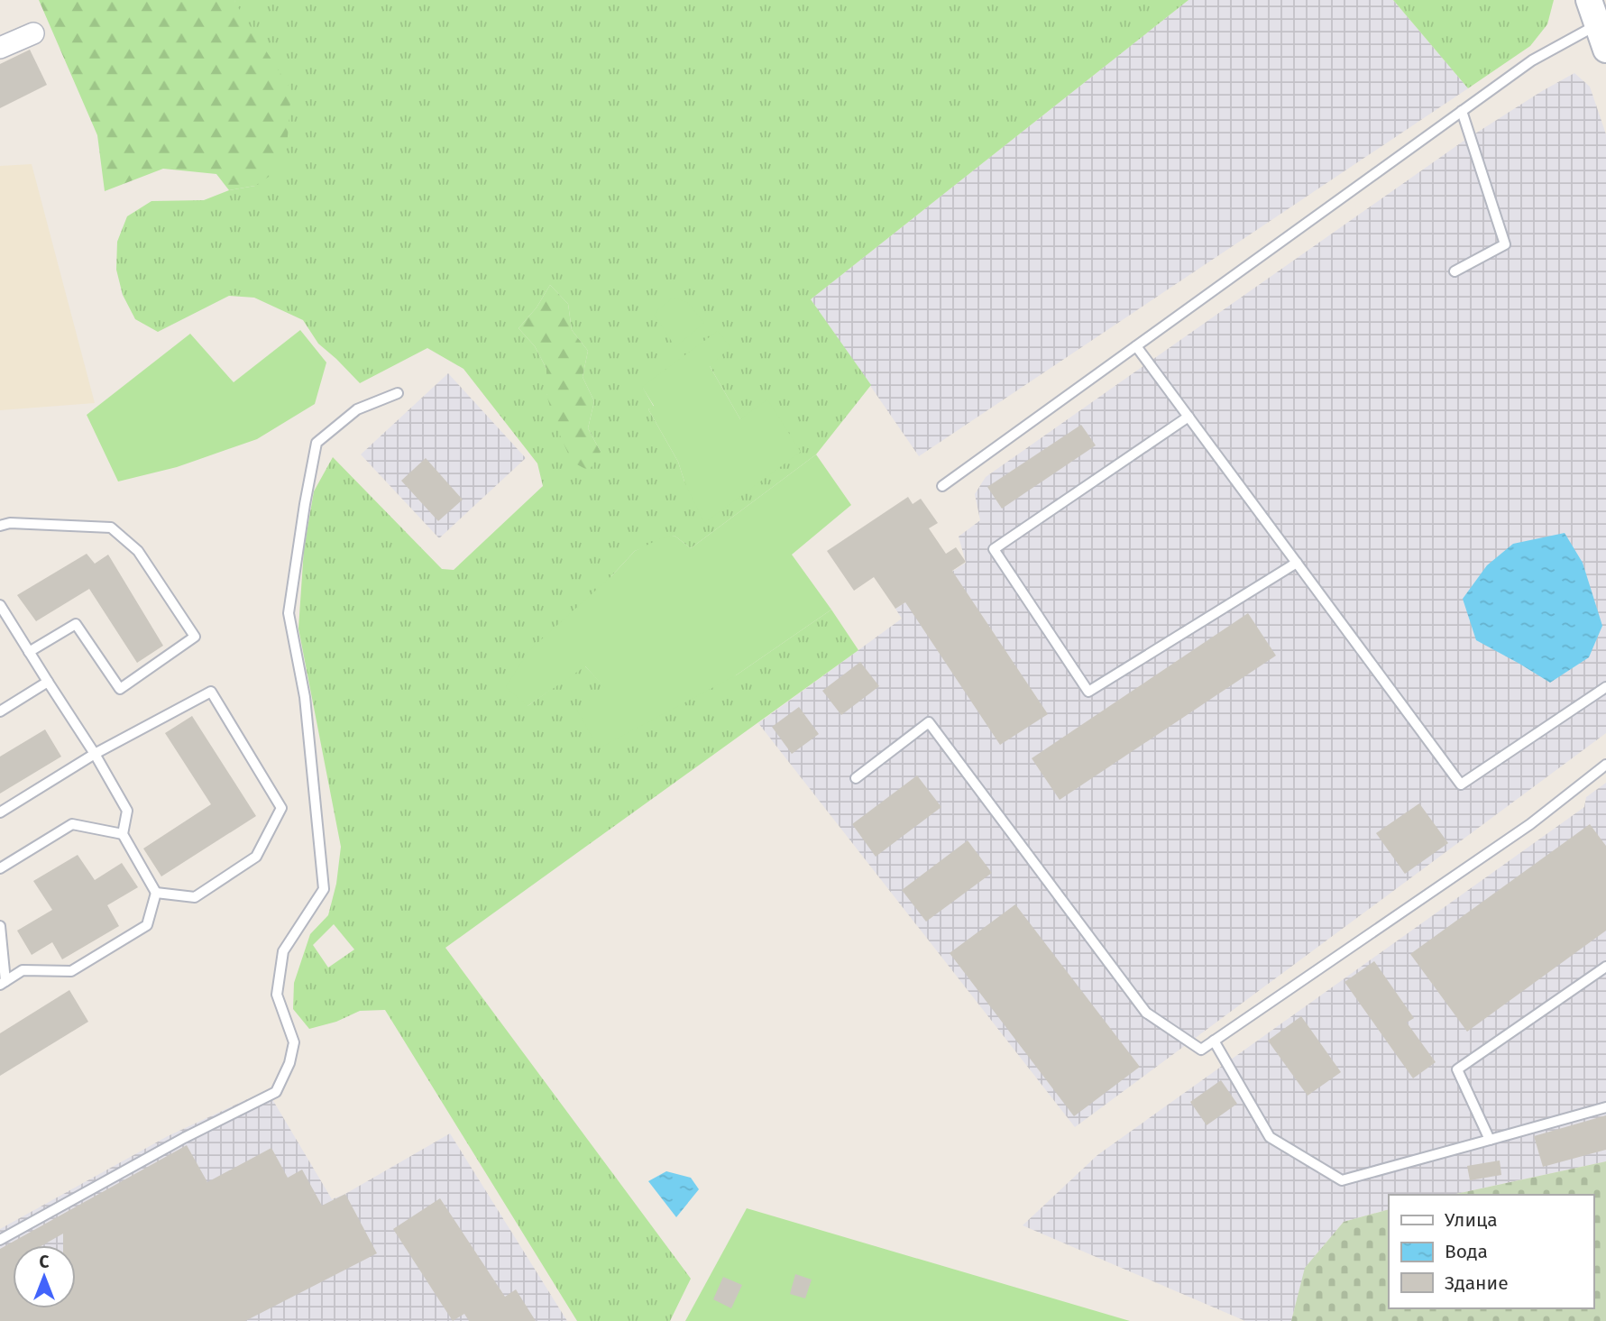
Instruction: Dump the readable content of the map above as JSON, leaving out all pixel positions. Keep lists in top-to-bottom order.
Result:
{
  "legend": ["Улица", "Вода", "Здание"],
  "north": "top"
}
